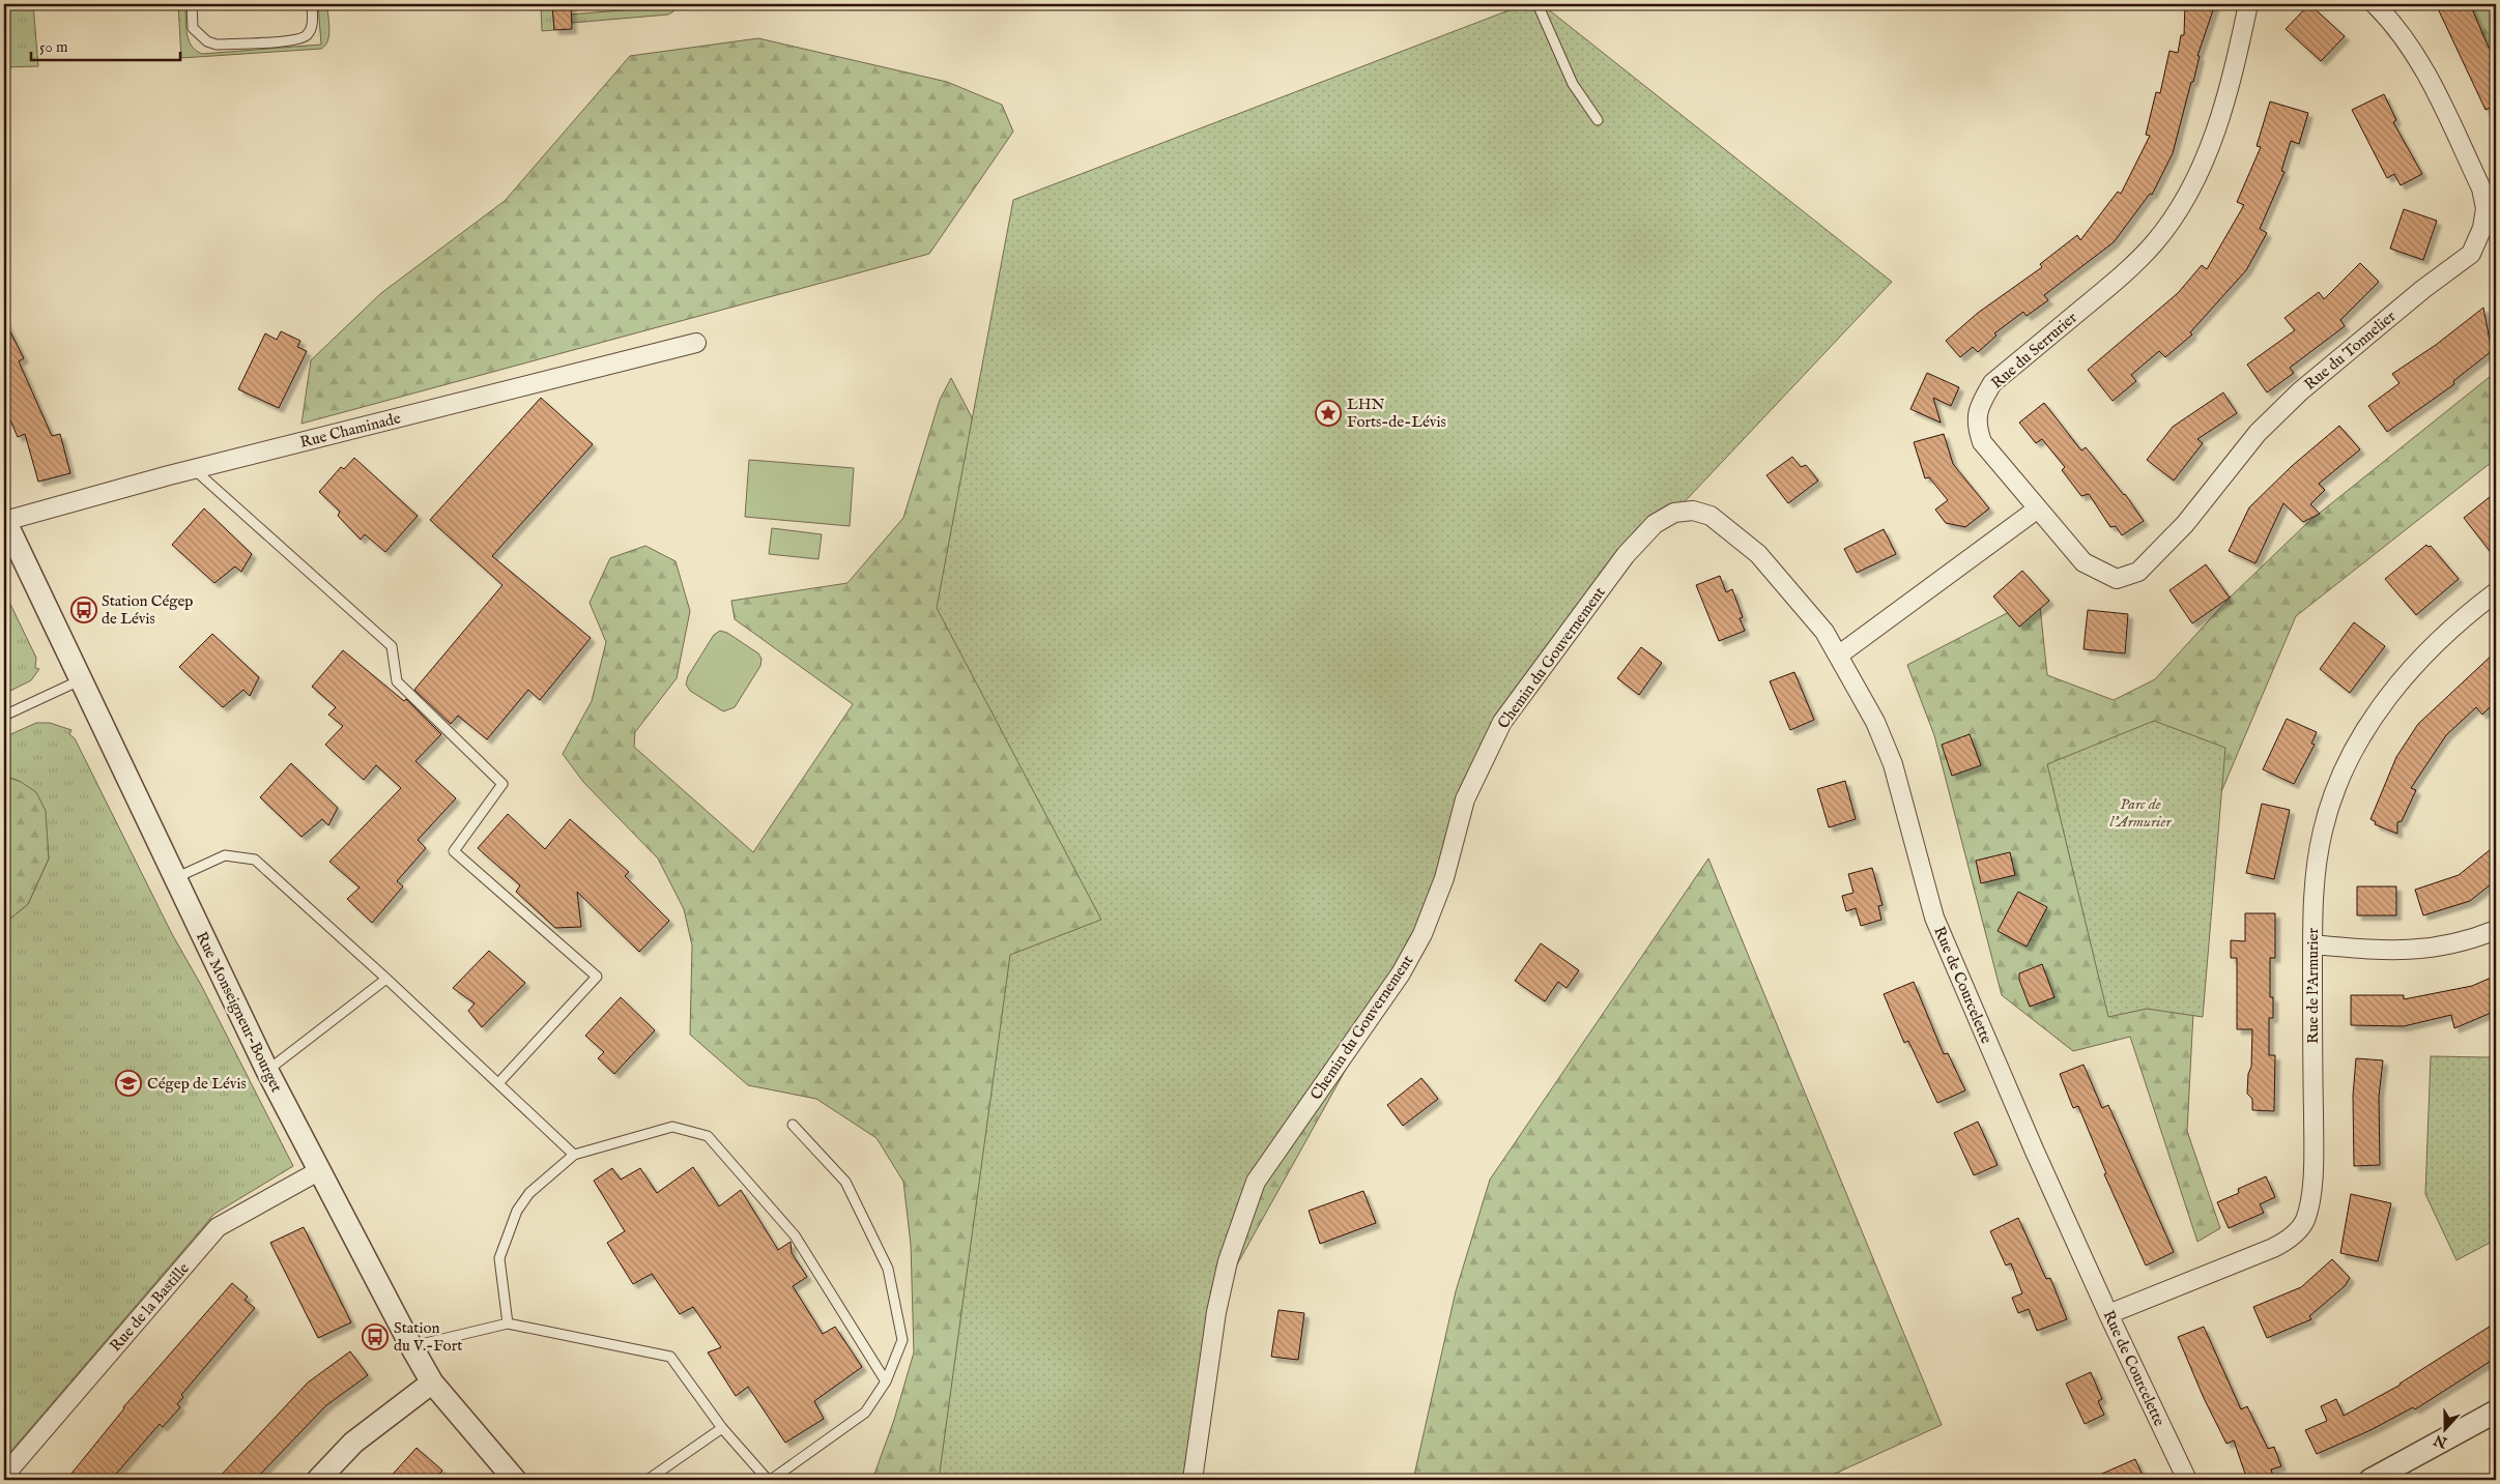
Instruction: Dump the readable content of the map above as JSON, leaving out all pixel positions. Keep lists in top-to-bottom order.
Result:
{
  "streets": {
    "street": [
      "Rue du Serrurier",
      "Rue du Tonnelier",
      "Rue Chaminade",
      "Chemin du Gouvernement",
      "Rue de Courcelette",
      "Rue de l'Armurier",
      "Rue Monseigneur-Bourget",
      "Rue de la Bastille"
    ]
  },
  "crossings": [
    ["Rue du Serrurier", "Rue du Tonnelier"],
    ["Rue Chaminade", "Rue Monseigneur-Bourget"],
    ["Chemin du Gouvernement", "Rue de Courcelette"],
    ["Rue de Courcelette", "Rue de l'Armurier"],
    ["Rue Monseigneur-Bourget", "Rue de la Bastille"]
  ],
  "parks": ["Parc de l'Armurier"],
  "places": {
    "place": ["LHN Forts-de-Lévis"],
    "bus stop": ["Station Cégep de Lévis", "Station du V.-Fort"],
    "school or university": ["Cégep de Lévis"]
  },
  "scale_bar": "50 m",
  "north": "bottom"
}
